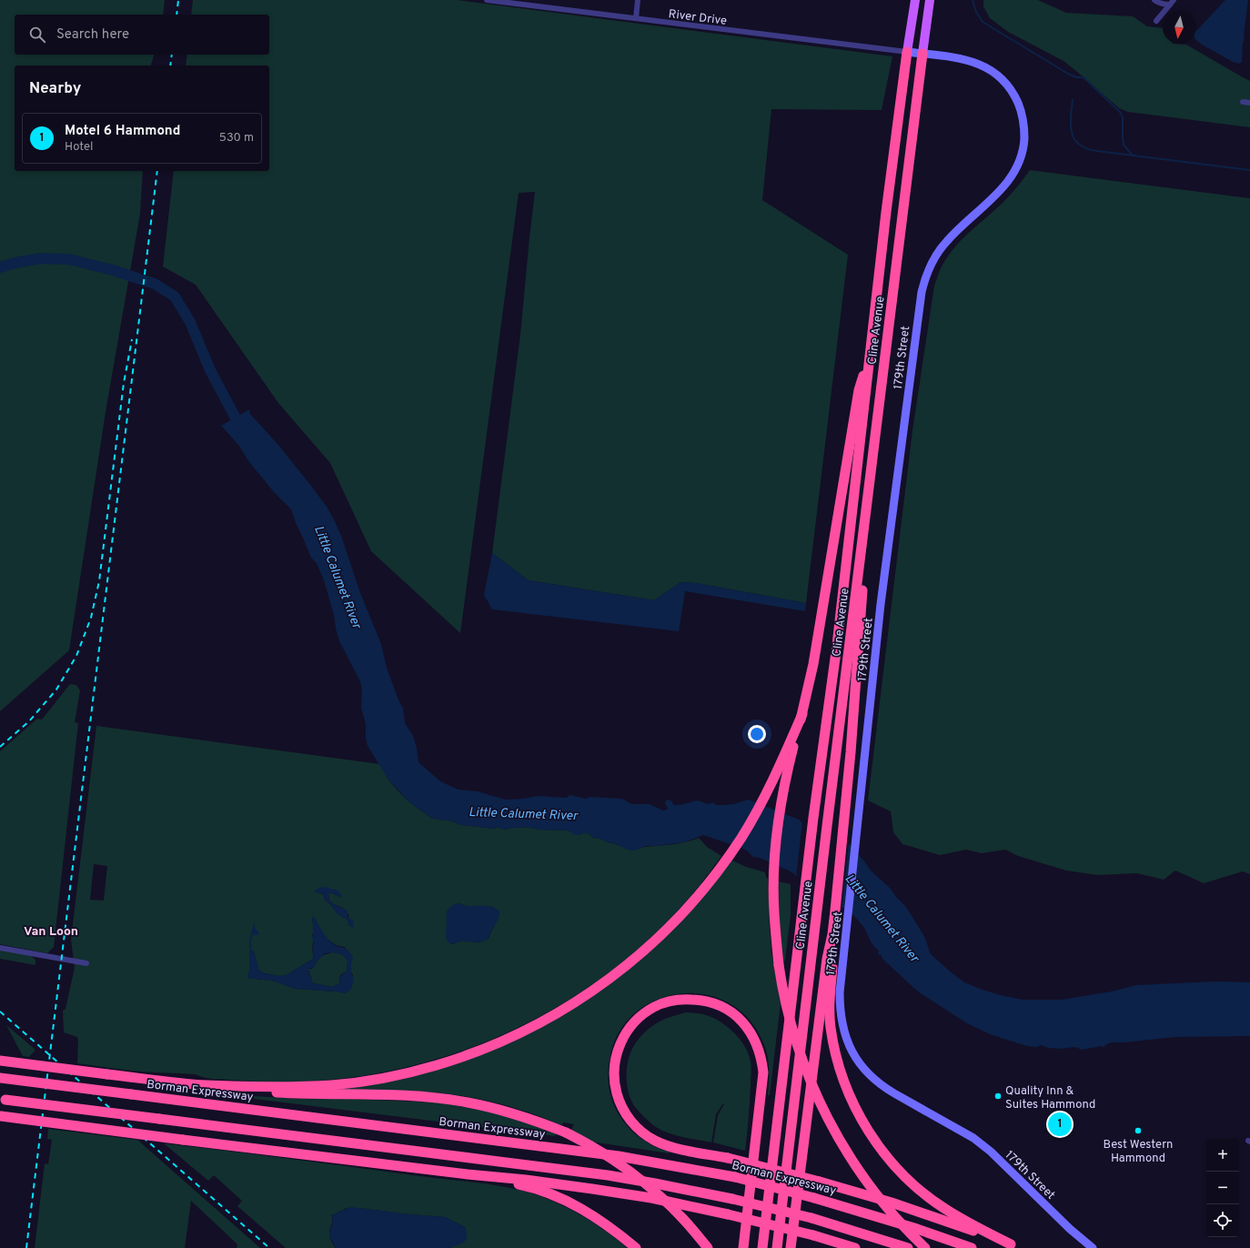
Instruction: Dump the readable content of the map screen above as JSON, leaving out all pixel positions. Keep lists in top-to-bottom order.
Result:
{
  "streets": {
    "highway": ["Cline Avenue", "Borman Expressway"],
    "street": ["River Drive", "179th Street"]
  },
  "crossings": [
    ["River Drive", "Cline Avenue"],
    ["River Drive", "179th Street"],
    ["Cline Avenue", "179th Street"]
  ],
  "districts": ["Van Loon"],
  "water": ["Little Calumet River"],
  "places": ["Quality Inn & Suites Hammond", "Best Western Hammond"],
  "north": "bottom",
  "page": {
    "search": "Search here",
    "heading": "Nearby",
    "list": [
      {
        "mark": "1",
        "name": "Motel 6 Hammond",
        "note": "Hotel",
        "value": "530 m"
      }
    ],
    "pins": "1",
    "map_buttons": ["+", "−"]
  }
}
